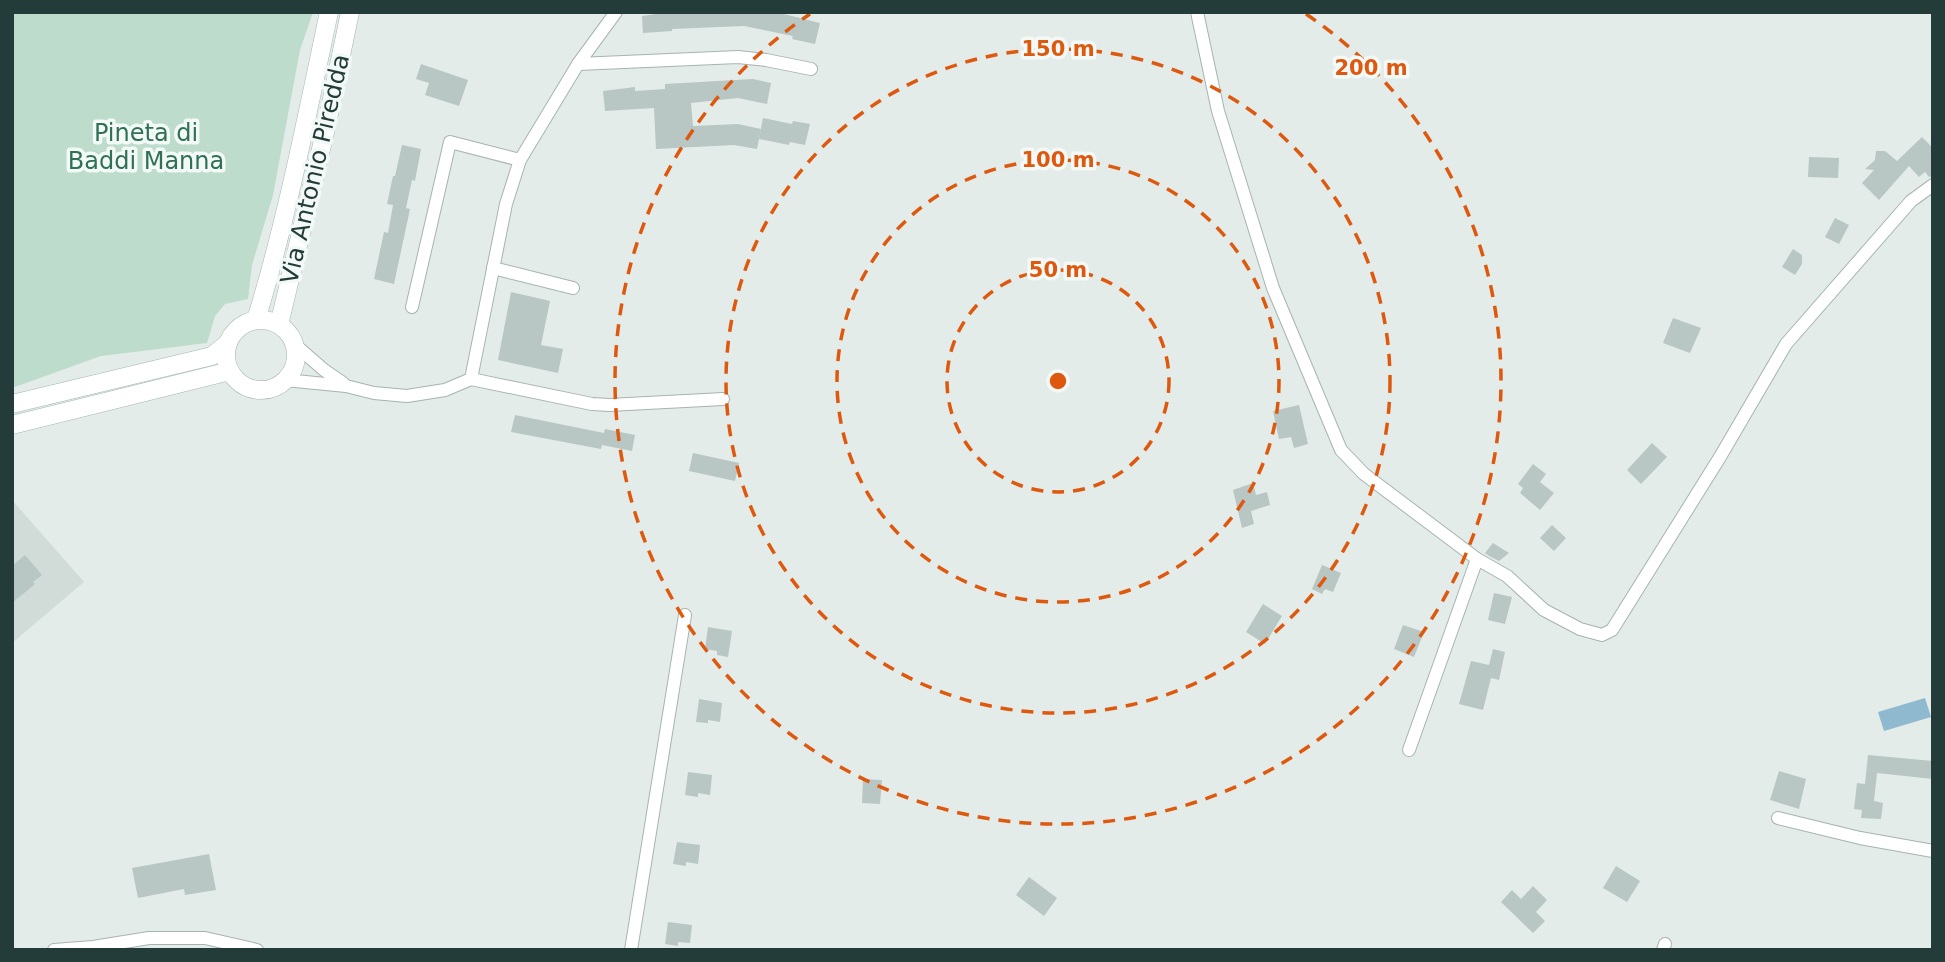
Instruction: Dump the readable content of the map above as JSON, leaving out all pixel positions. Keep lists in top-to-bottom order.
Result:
{
  "streets": {
    "street": ["Via Antonio Piredda"]
  },
  "parks": ["Pineta di Baddi Manna"],
  "rings": [
    "150 m",
    "200 m",
    "100 m",
    "50 m"
  ]
}
